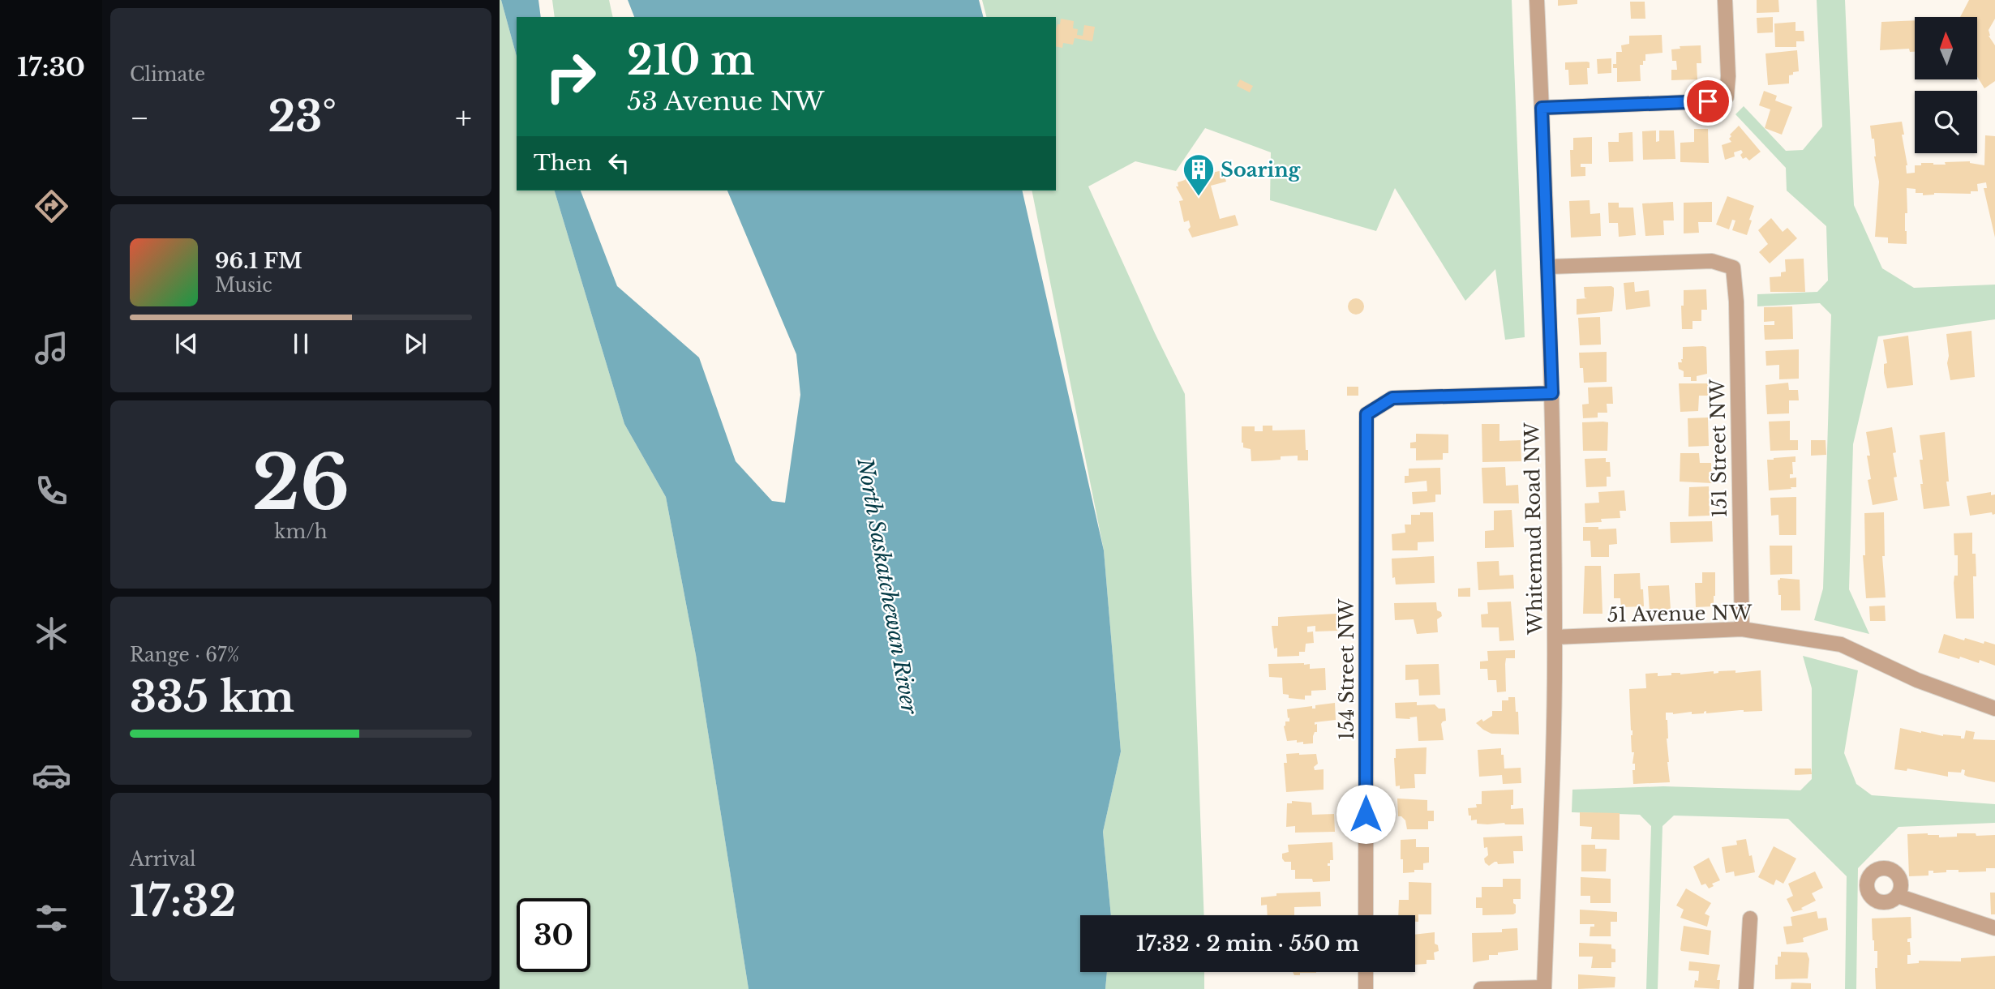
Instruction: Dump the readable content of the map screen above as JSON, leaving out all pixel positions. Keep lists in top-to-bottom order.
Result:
{
  "streets": {
    "street": [
      "151 Street NW",
      "Whitemud Road NW",
      "51 Avenue NW",
      "154 Street NW"
    ]
  },
  "crossings": [
    ["151 Street NW", "Whitemud Road NW"],
    ["151 Street NW", "51 Avenue NW"],
    ["Whitemud Road NW", "51 Avenue NW"],
    ["Whitemud Road NW", "154 Street NW"]
  ],
  "water": ["North Saskatchewan River"],
  "places": {
    "building": ["Soaring"]
  },
  "north": "top",
  "page": {
    "tabs": "17:30",
    "tile": [
      "Climate",
      ["26", "km/h"],
      ["Range · 67%", "335 km"],
      ["Arrival", "17:32"]
    ],
    "turn": ["210 m", "53 Avenue NW"],
    "heat": ["−", "23°", "+"],
    "then": "Then",
    "song": ["96.1 FM", "Music"],
    "limit": "30",
    "trip": "17:32 · 2 min · 550 m"
  }
}
